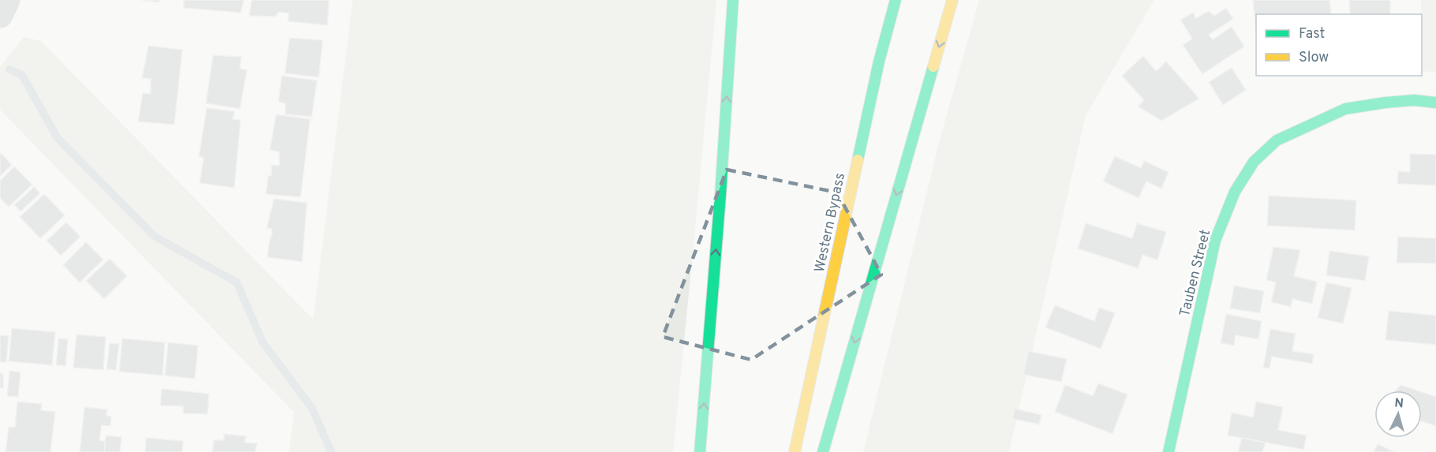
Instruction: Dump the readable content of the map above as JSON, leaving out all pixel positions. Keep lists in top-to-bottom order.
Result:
{
  "streets": {
    "main road": ["Western Bypass", "Tauben Street"]
  },
  "legend": ["Fast", "Slow"],
  "north": "top"
}
